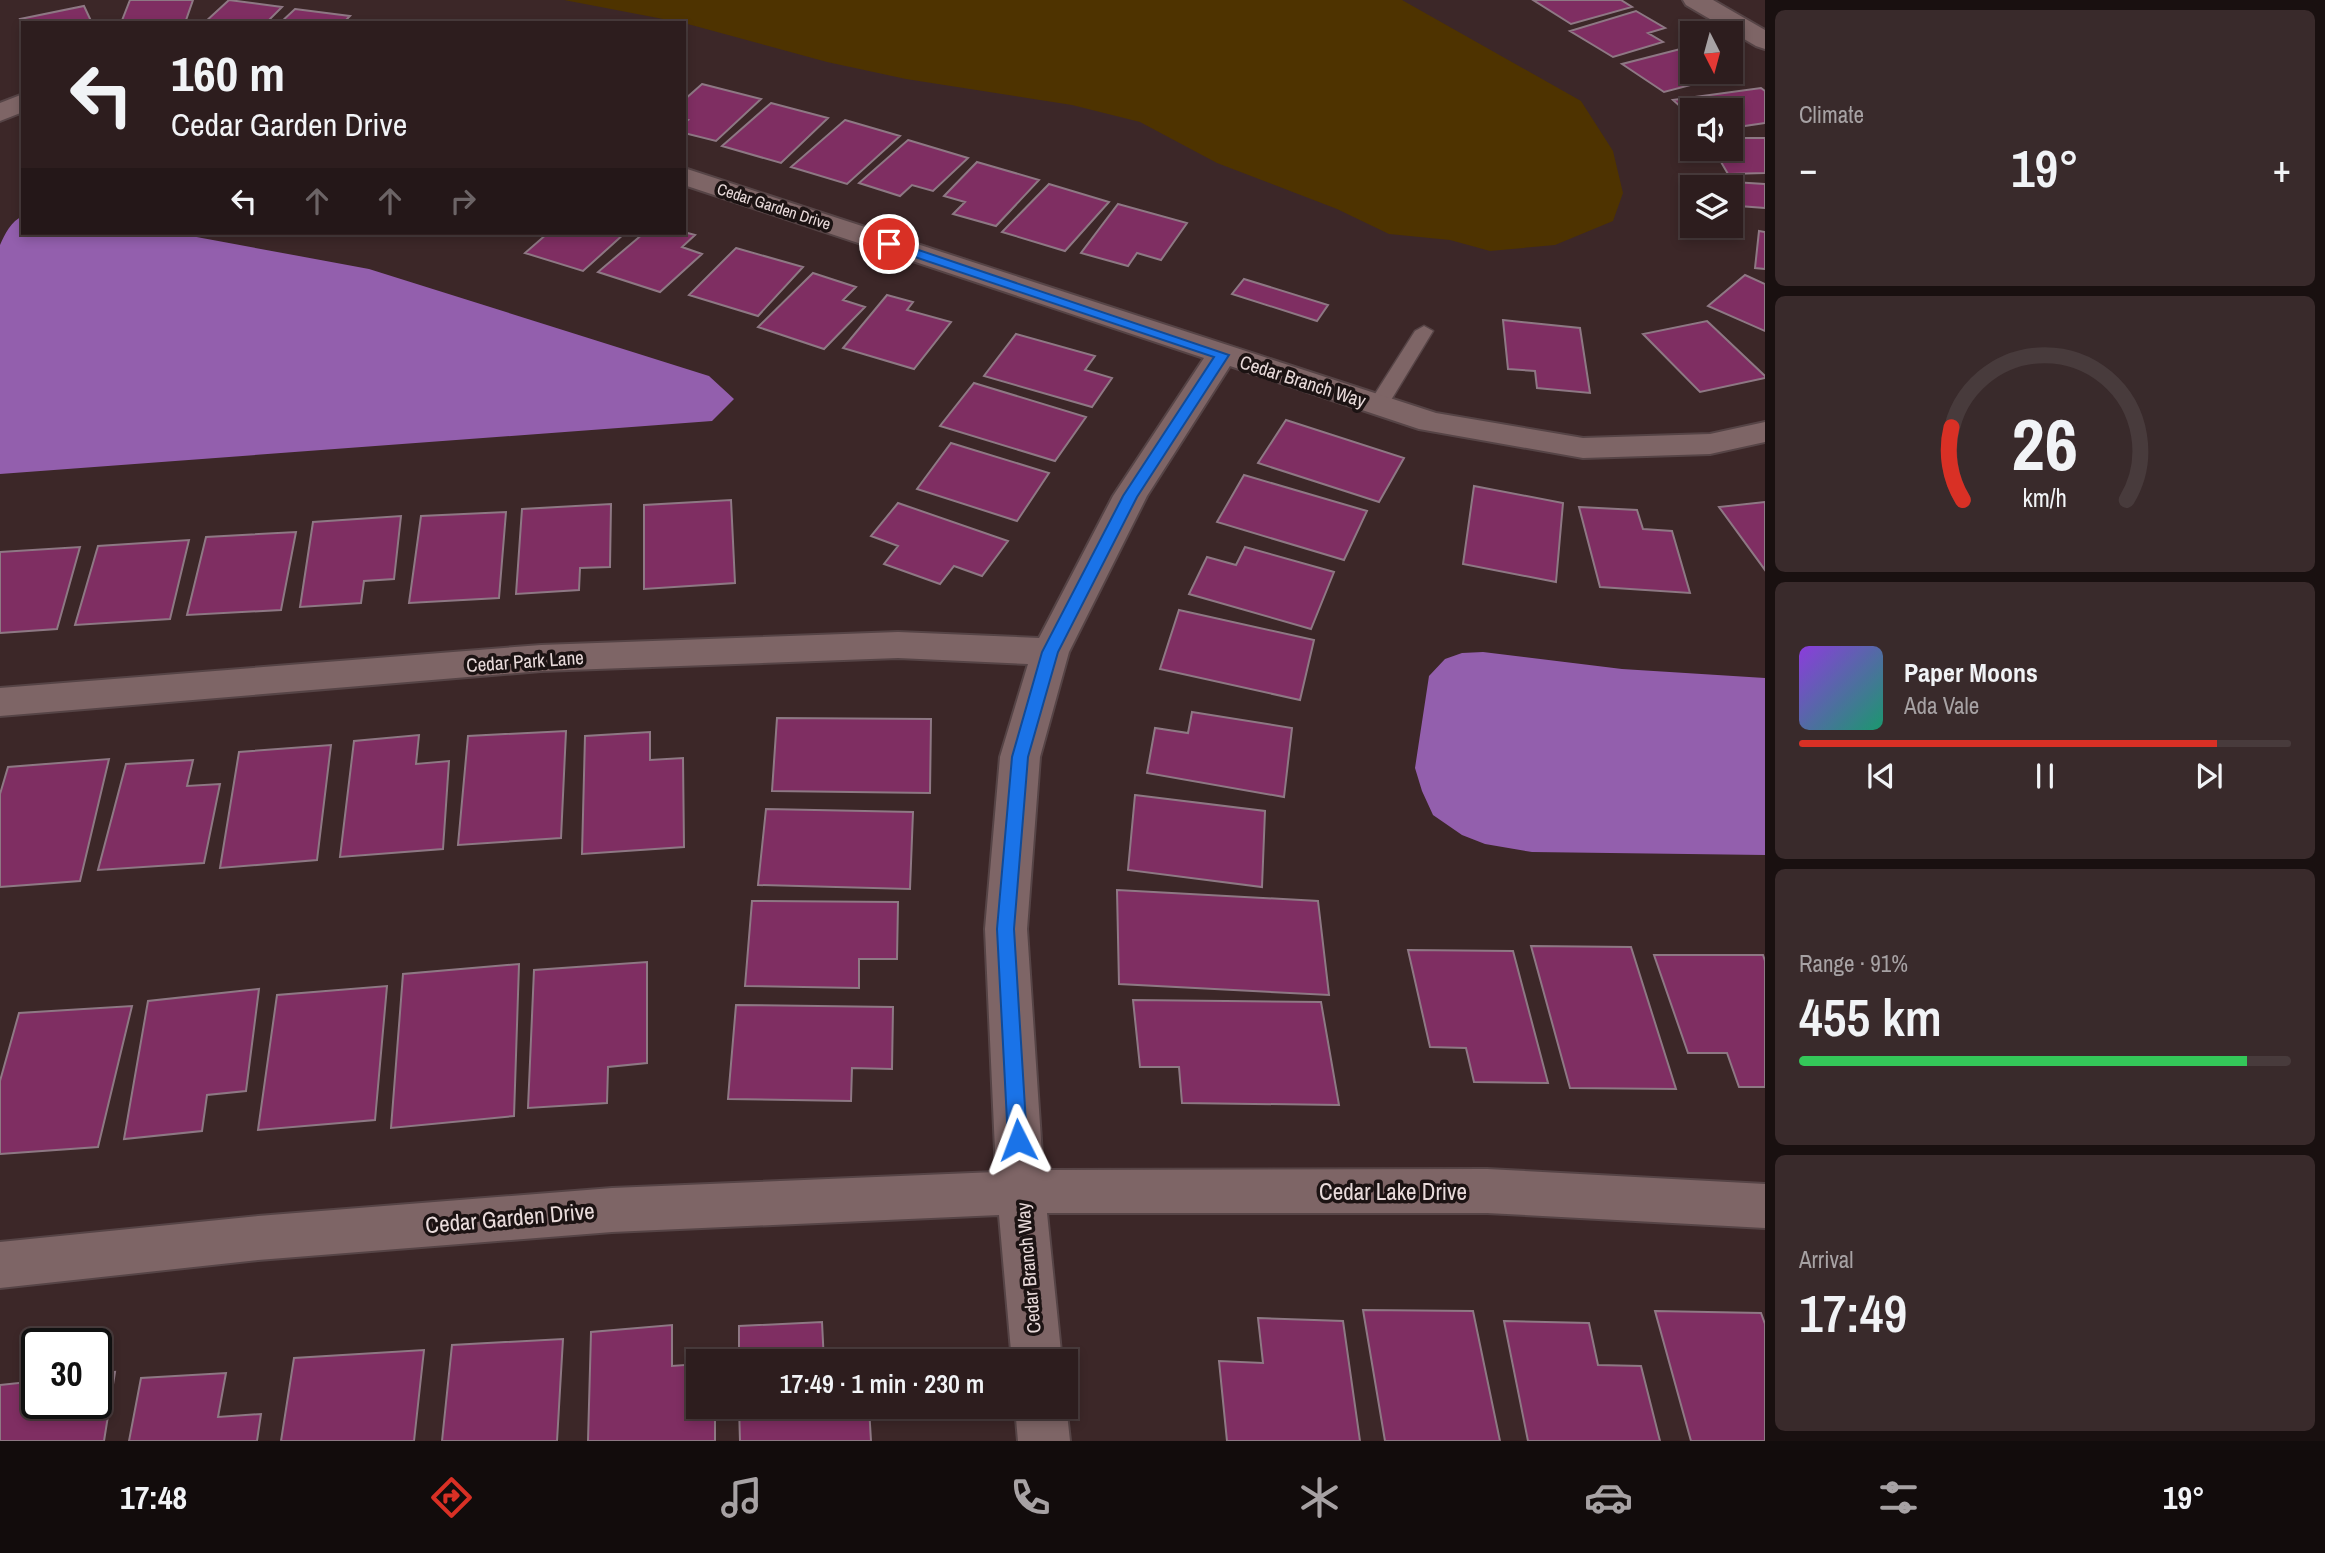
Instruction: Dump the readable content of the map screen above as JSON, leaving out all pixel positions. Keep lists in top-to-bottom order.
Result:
{
  "streets": {
    "street": [
      "Cedar Garden Drive",
      "Cedar Branch Way",
      "Cedar Park Lane",
      "Cedar Lake Drive"
    ]
  },
  "crossings": [
    ["Cedar Garden Drive", "Cedar Branch Way"],
    ["Cedar Garden Drive", "Cedar Lake Drive"],
    ["Cedar Branch Way", "Cedar Park Lane"],
    ["Cedar Branch Way", "Cedar Lake Drive"]
  ],
  "north": "bottom",
  "page": {
    "tile": [
      "Climate",
      ["Range · 91%", "455 km"],
      ["Arrival", "17:49"]
    ],
    "turn": ["160 m", "Cedar Garden Drive"],
    "heat": ["−", "19°", "+"],
    "song": ["Paper Moons", "Ada Vale"],
    "limit": "30",
    "trip": "17:49 · 1 min · 230 m",
    "tabs": ["17:48", "19°"],
    "gauge": ["26", "km/h"]
  }
}
